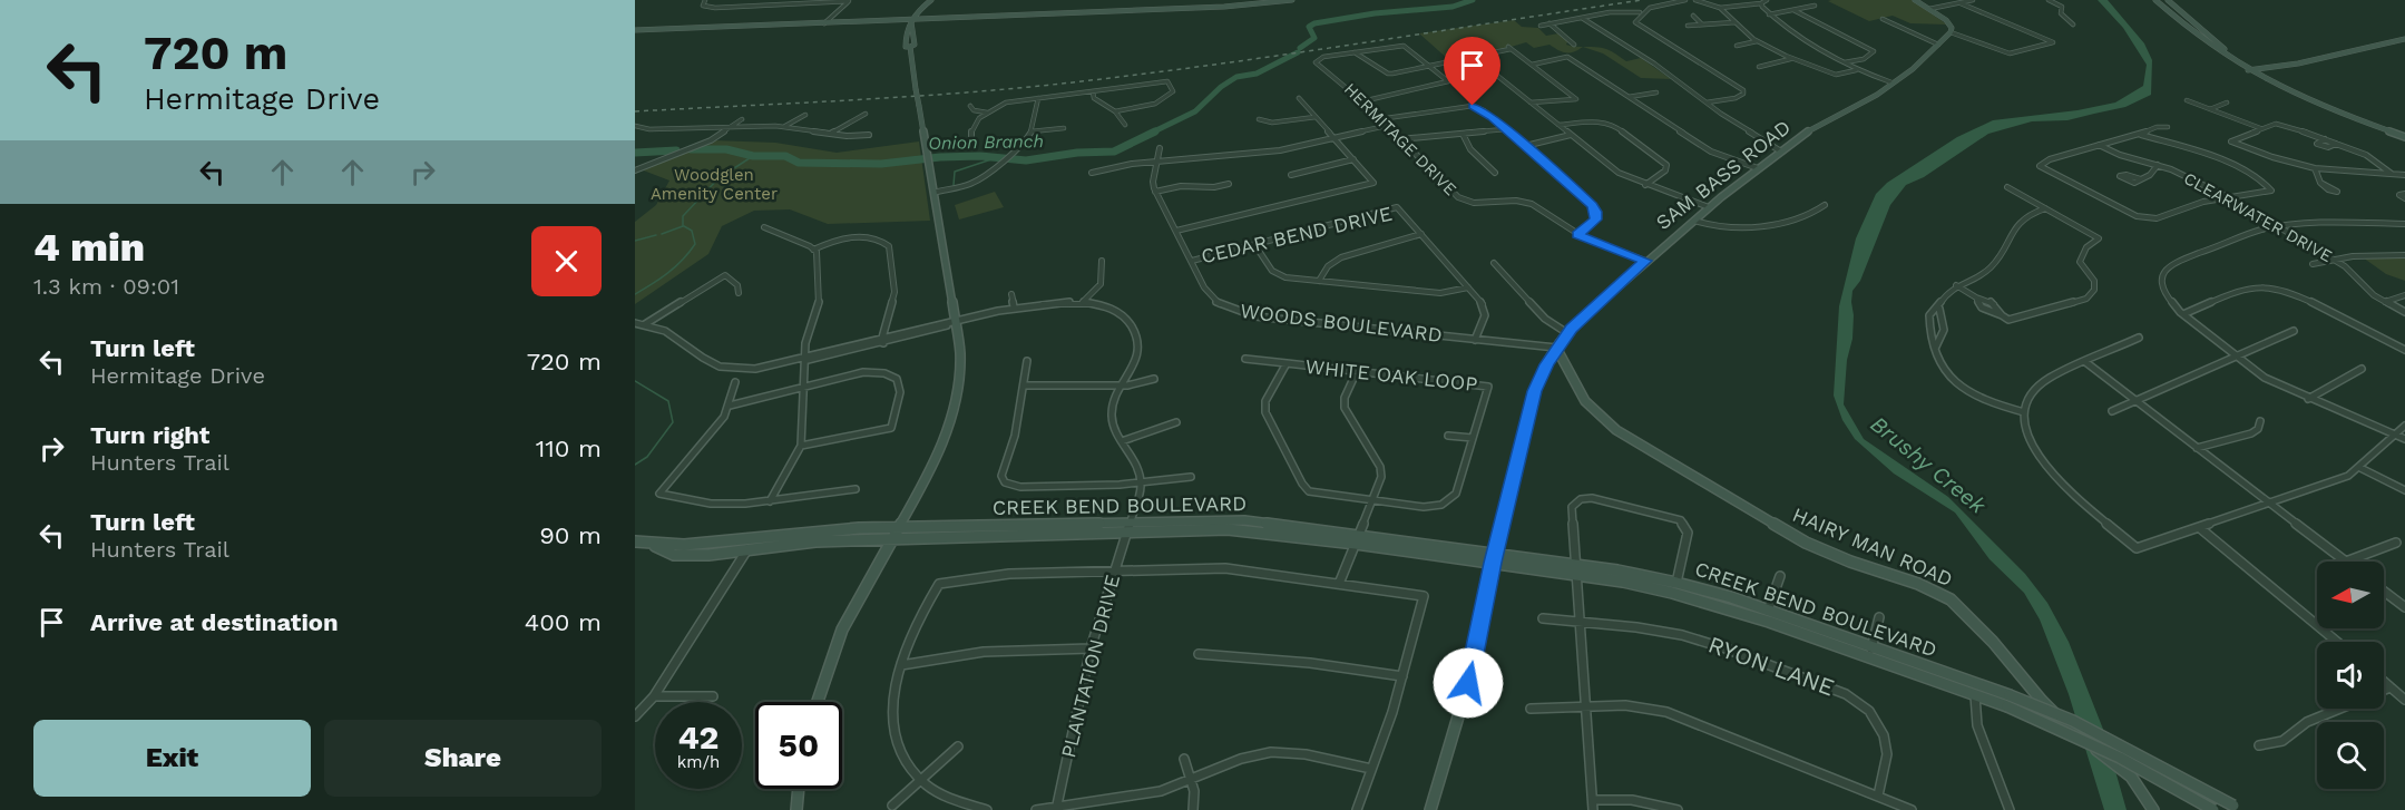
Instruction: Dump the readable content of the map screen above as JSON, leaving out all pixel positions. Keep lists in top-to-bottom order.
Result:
{
  "streets": {
    "main road": ["SAM BASS ROAD", "CREEK BEND BOULEVARD", "HAIRY MAN ROAD"],
    "street": [
      "HERMITAGE DRIVE",
      "CLEARWATER DRIVE",
      "CEDAR BEND DRIVE",
      "WOODS BOULEVARD",
      "WHITE OAK LOOP",
      "PLANTATION DRIVE",
      "RYON LANE"
    ]
  },
  "crossings": [
    ["HERMITAGE DRIVE", "SAM BASS ROAD"],
    ["SAM BASS ROAD", "WOODS BOULEVARD"],
    ["SAM BASS ROAD", "CREEK BEND BOULEVARD"],
    ["SAM BASS ROAD", "HAIRY MAN ROAD"],
    ["CEDAR BEND DRIVE", "WOODS BOULEVARD"],
    ["WOODS BOULEVARD", "HAIRY MAN ROAD"],
    ["CREEK BEND BOULEVARD", "PLANTATION DRIVE"]
  ],
  "water": ["Onion Branch", "Brushy Creek"],
  "parks": ["Woodglen Amenity Center"],
  "north": "left",
  "page": {
    "turn": ["720 m", "Hermitage Drive"],
    "heading": ["4 min", "1.3 km · 09:01"],
    "list": [
      {
        "name": "Turn left",
        "note": "Hermitage Drive",
        "value": "720 m"
      },
      {
        "name": "Turn right",
        "note": "Hunters Trail",
        "value": "110 m"
      },
      {
        "name": "Turn left",
        "note": "Hunters Trail",
        "value": "90 m"
      },
      {
        "name": "Arrive at destination",
        "value": "400 m"
      }
    ],
    "speed": "42 km/h",
    "limit": "50",
    "buttons": ["Exit", "Share"]
  }
}
